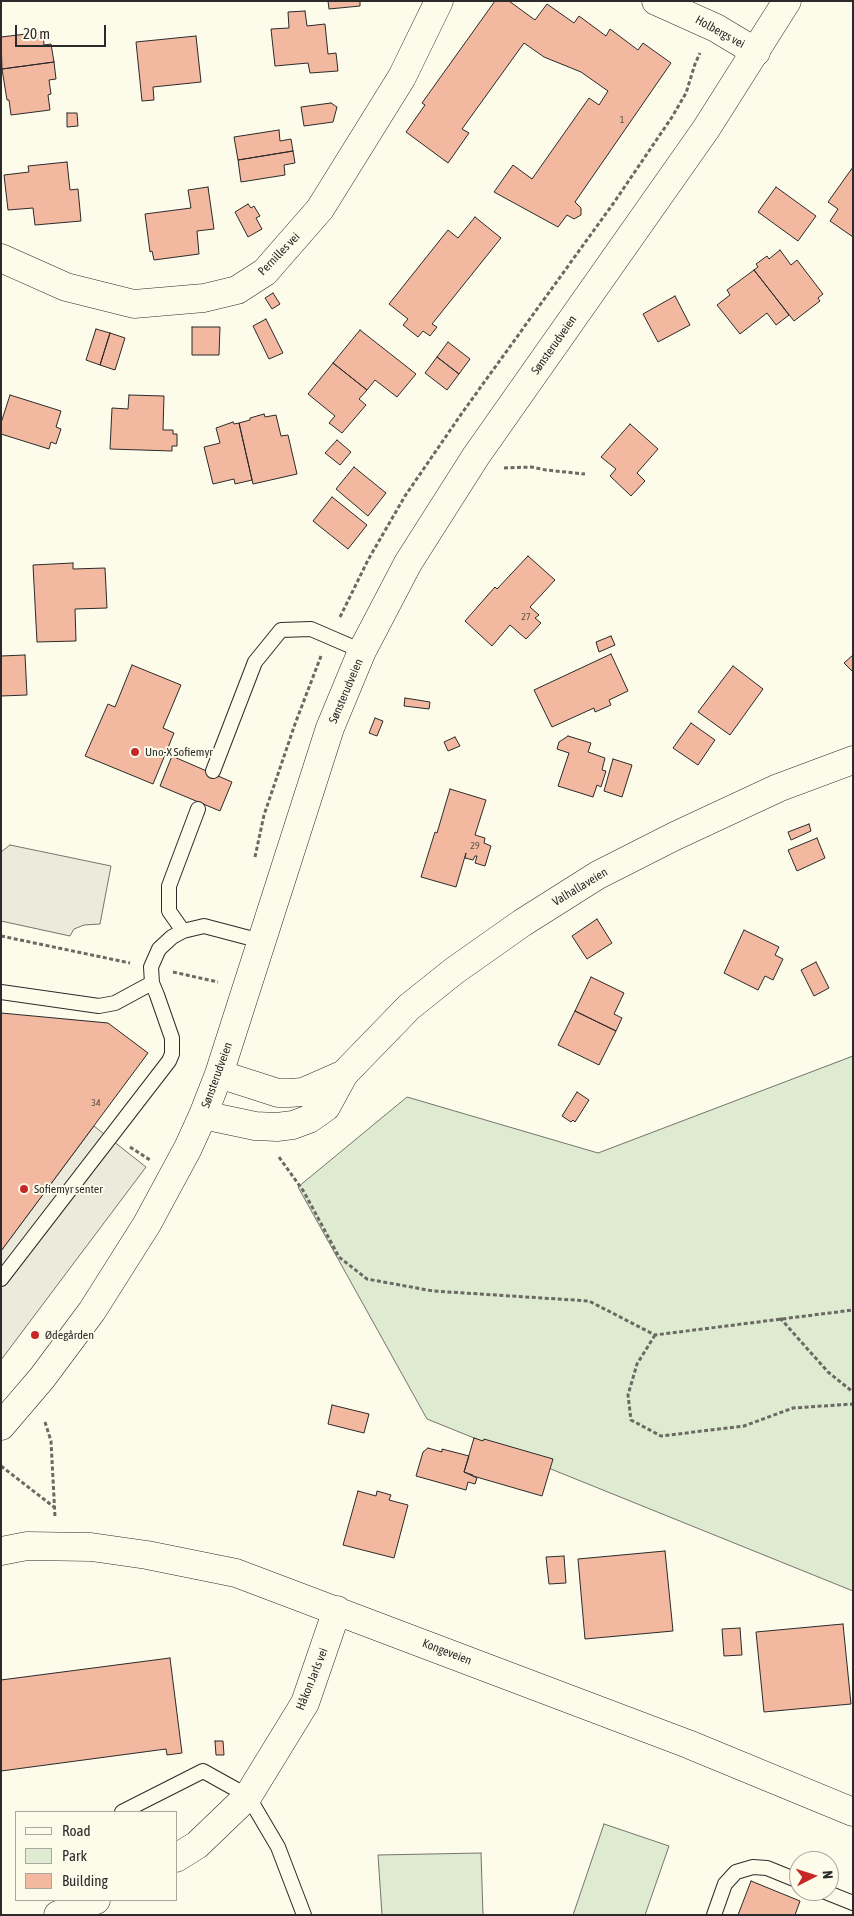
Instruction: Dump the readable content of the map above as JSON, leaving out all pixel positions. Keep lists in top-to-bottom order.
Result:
{
  "streets": {
    "street": [
      "Holbergs vei",
      "Pernilles vei",
      "Sønsterudveien",
      "Valhallaveien",
      "Kongeveien",
      "Håkon Jarls vei"
    ]
  },
  "crossings": [
    ["Holbergs vei", "Sønsterudveien"],
    ["Sønsterudveien", "Valhallaveien"],
    ["Kongeveien", "Håkon Jarls vei"]
  ],
  "places": ["Uno-X Sofiemyr", "Sofiemyr senter", "Ødegården"],
  "house_numbers": [
    "1",
    "27",
    "29",
    "34"
  ],
  "legend": ["Road", "Park", "Building"],
  "scale_bar": "20 m",
  "north": "right"
}
